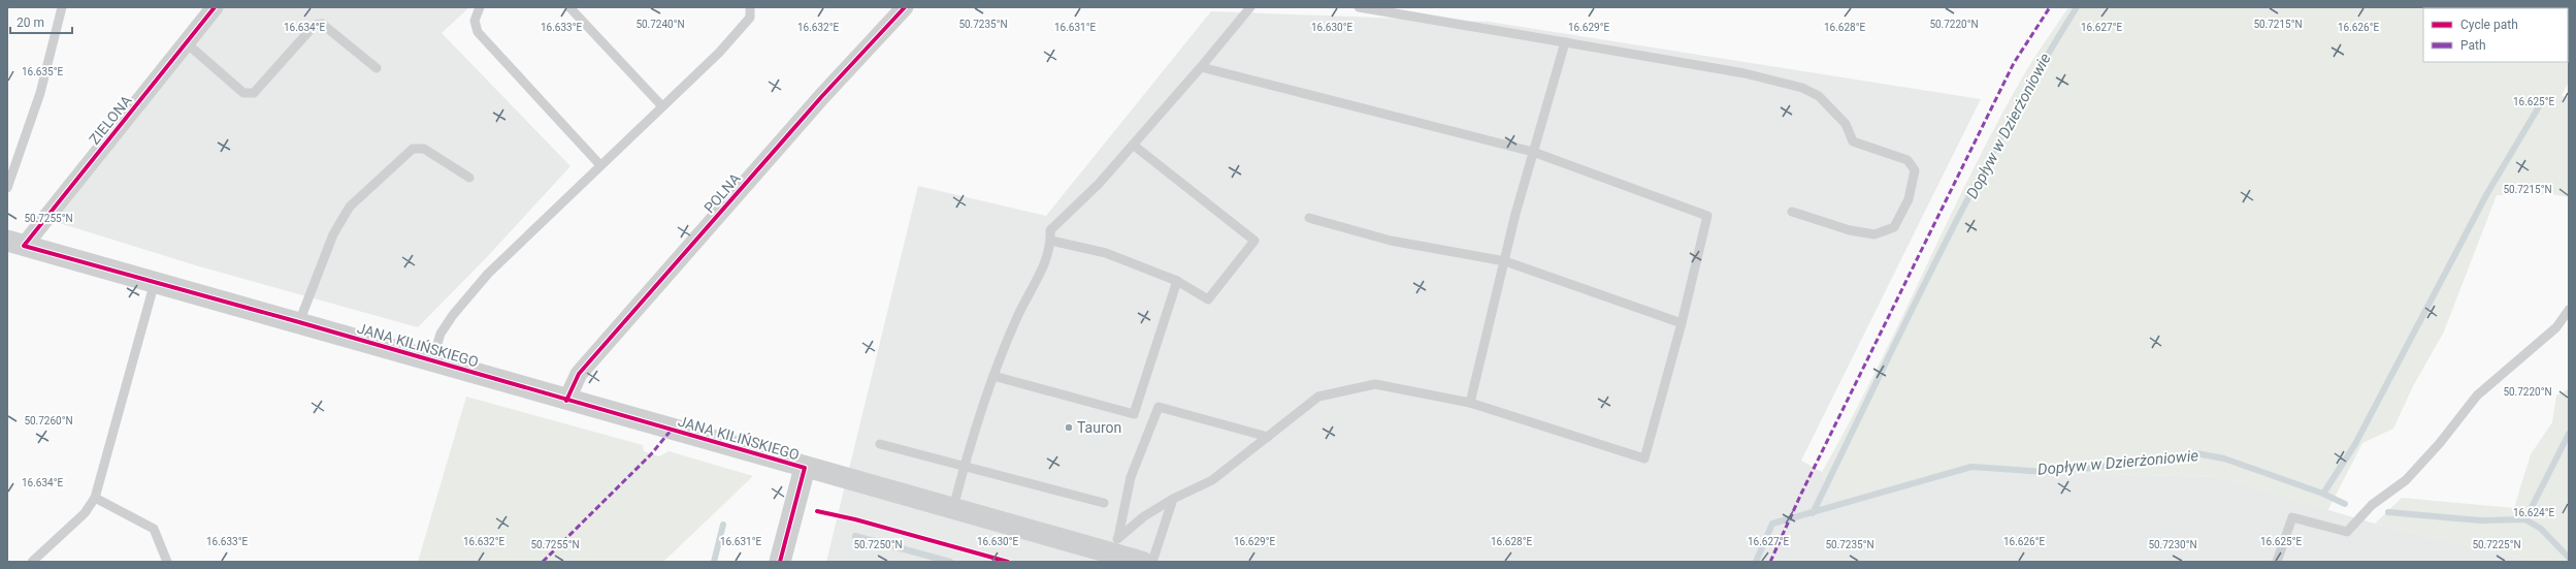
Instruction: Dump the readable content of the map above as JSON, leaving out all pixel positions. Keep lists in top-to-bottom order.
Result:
{
  "streets": {
    "street": ["ZIELONA", "POLNA", "JANA KILIŃSKIEGO"]
  },
  "crossings": [
    ["ZIELONA", "JANA KILIŃSKIEGO"],
    ["POLNA", "JANA KILIŃSKIEGO"]
  ],
  "water": ["Dopływ w Dzierżoniowie"],
  "places": ["Tauron"],
  "legend": ["Cycle path", "Path"],
  "scale_bar": "20 m",
  "coordinates": [
    "50.7240°N",
    "50.7235°N",
    "50.7220°N",
    "50.7215°N",
    "16.634°E",
    "16.633°E",
    "16.632°E",
    "16.631°E",
    "16.630°E",
    "16.629°E",
    "16.628°E",
    "16.627°E",
    "16.626°E",
    "16.635°E",
    "16.625°E",
    "50.7255°N",
    "50.7260°N",
    "16.624°E",
    "50.7250°N",
    "50.7230°N",
    "50.7225°N"
  ]
}
